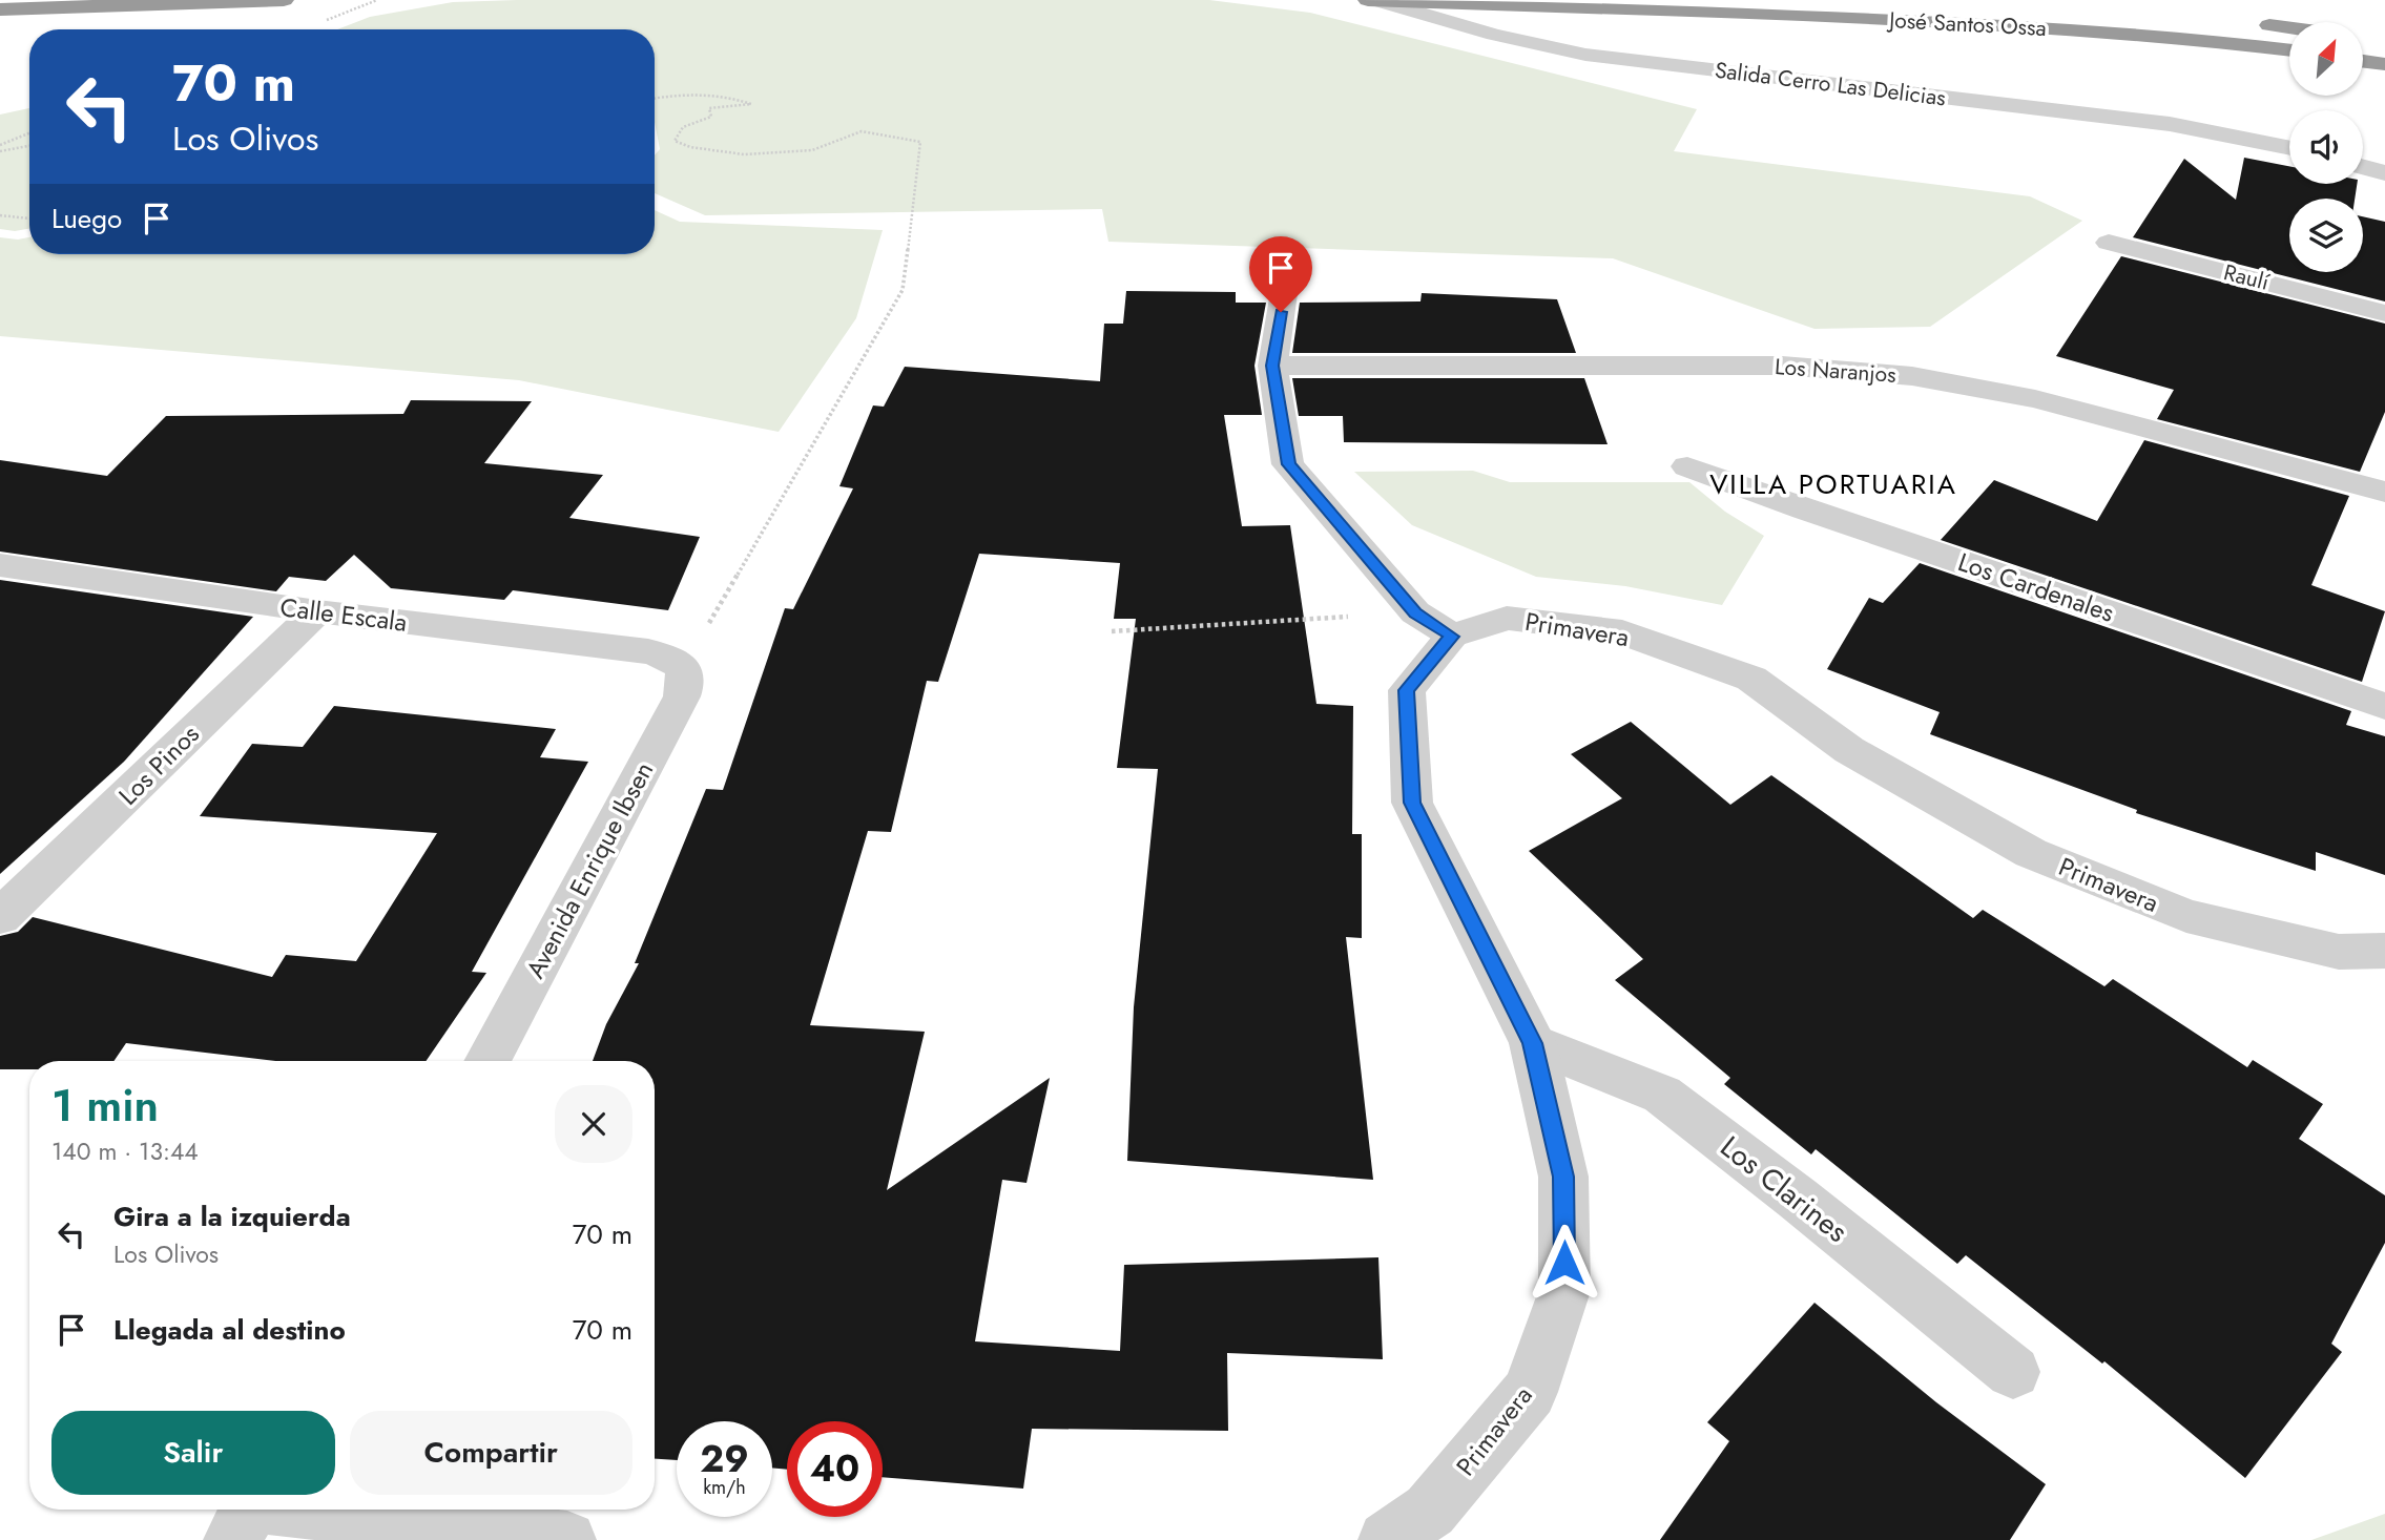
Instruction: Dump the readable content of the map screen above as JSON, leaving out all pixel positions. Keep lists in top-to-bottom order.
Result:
{
  "streets": {
    "highway": ["José Santos Ossa"],
    "street": [
      "Salida Cerro Las Delicias",
      "Raulí",
      "Los Naranjos",
      "Los Cardenales",
      "Calle Escala",
      "Primavera",
      "Los Pinos",
      "Avenida Enrique Ibsen",
      "Los Clarines"
    ]
  },
  "crossings": [
    ["José Santos Ossa", "Salida Cerro Las Delicias"],
    ["Calle Escala", "Los Pinos"],
    ["Calle Escala", "Avenida Enrique Ibsen"],
    ["Primavera", "Los Clarines"]
  ],
  "districts": ["VILLA PORTUARIA"],
  "north": "top right",
  "page": {
    "turn": ["70 m", "Los Olivos"],
    "then": "Luego",
    "heading": ["1 min", "140 m · 13:44"],
    "list": [
      {
        "name": "Gira a la izquierda",
        "note": "Los Olivos",
        "value": "70 m"
      },
      {
        "name": "Llegada al destino",
        "value": "70 m"
      }
    ],
    "buttons": ["Salir", "Compartir"],
    "speed": "29 km/h",
    "limit": "40"
  }
}
